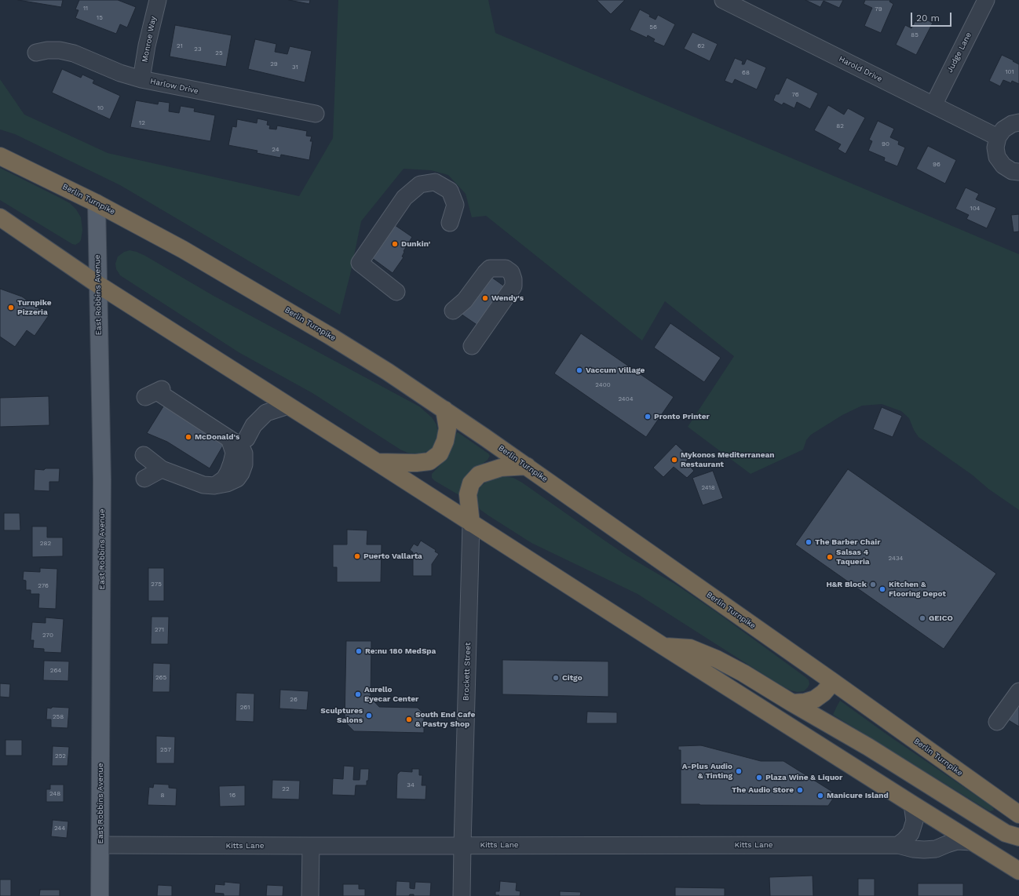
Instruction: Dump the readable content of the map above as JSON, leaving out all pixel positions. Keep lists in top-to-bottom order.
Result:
{
  "streets": {
    "highway": ["Berlin Turnpike"],
    "main road": ["East Robbins Avenue"],
    "street": [
      "Monroe Way",
      "Judge Lane",
      "Harold Drive",
      "Harlow Drive",
      "Brockett Street",
      "Kitts Lane"
    ]
  },
  "crossings": [
    ["Monroe Way", "Harlow Drive"],
    ["Judge Lane", "Harold Drive"],
    ["Berlin Turnpike", "East Robbins Avenue"],
    ["East Robbins Avenue", "Kitts Lane"],
    ["Brockett Street", "Kitts Lane"]
  ],
  "places": [
    "Dunkin'",
    "Wendy's",
    "Turnpike Pizzeria",
    "Vaccum Village",
    "Pronto Printer",
    "McDonald's",
    "Mykonos Mediterranean Restaurant",
    "The Barber Chair",
    "Puerto Vallarta",
    "Salsas 4 Taqueria",
    "H&R Block",
    "Kitchen & Flooring Depot",
    "GEICO",
    "Re:nu 180 MedSpa",
    "Citgo",
    "Aurello Eyecar Center",
    "Sculptures Salons",
    "South End Cafe & Pastry Shop",
    "A-Plus Audio & Tinting",
    "Plaza Wine & Liquor",
    "The Audio Store",
    "Manicure Island"
  ],
  "house_numbers": [
    "11",
    "79",
    "15",
    "56",
    "85",
    "21",
    "62",
    "23",
    "25",
    "29",
    "31",
    "101",
    "68",
    "76",
    "10",
    "12",
    "82",
    "90",
    "24",
    "96",
    "104",
    "2400",
    "2404",
    "2418",
    "282",
    "2434",
    "275",
    "276",
    "271",
    "270",
    "264",
    "265",
    "26",
    "261",
    "258",
    "257",
    "252",
    "34",
    "22",
    "248",
    "8",
    "16",
    "244"
  ],
  "scale_bar": "20 m"
}
